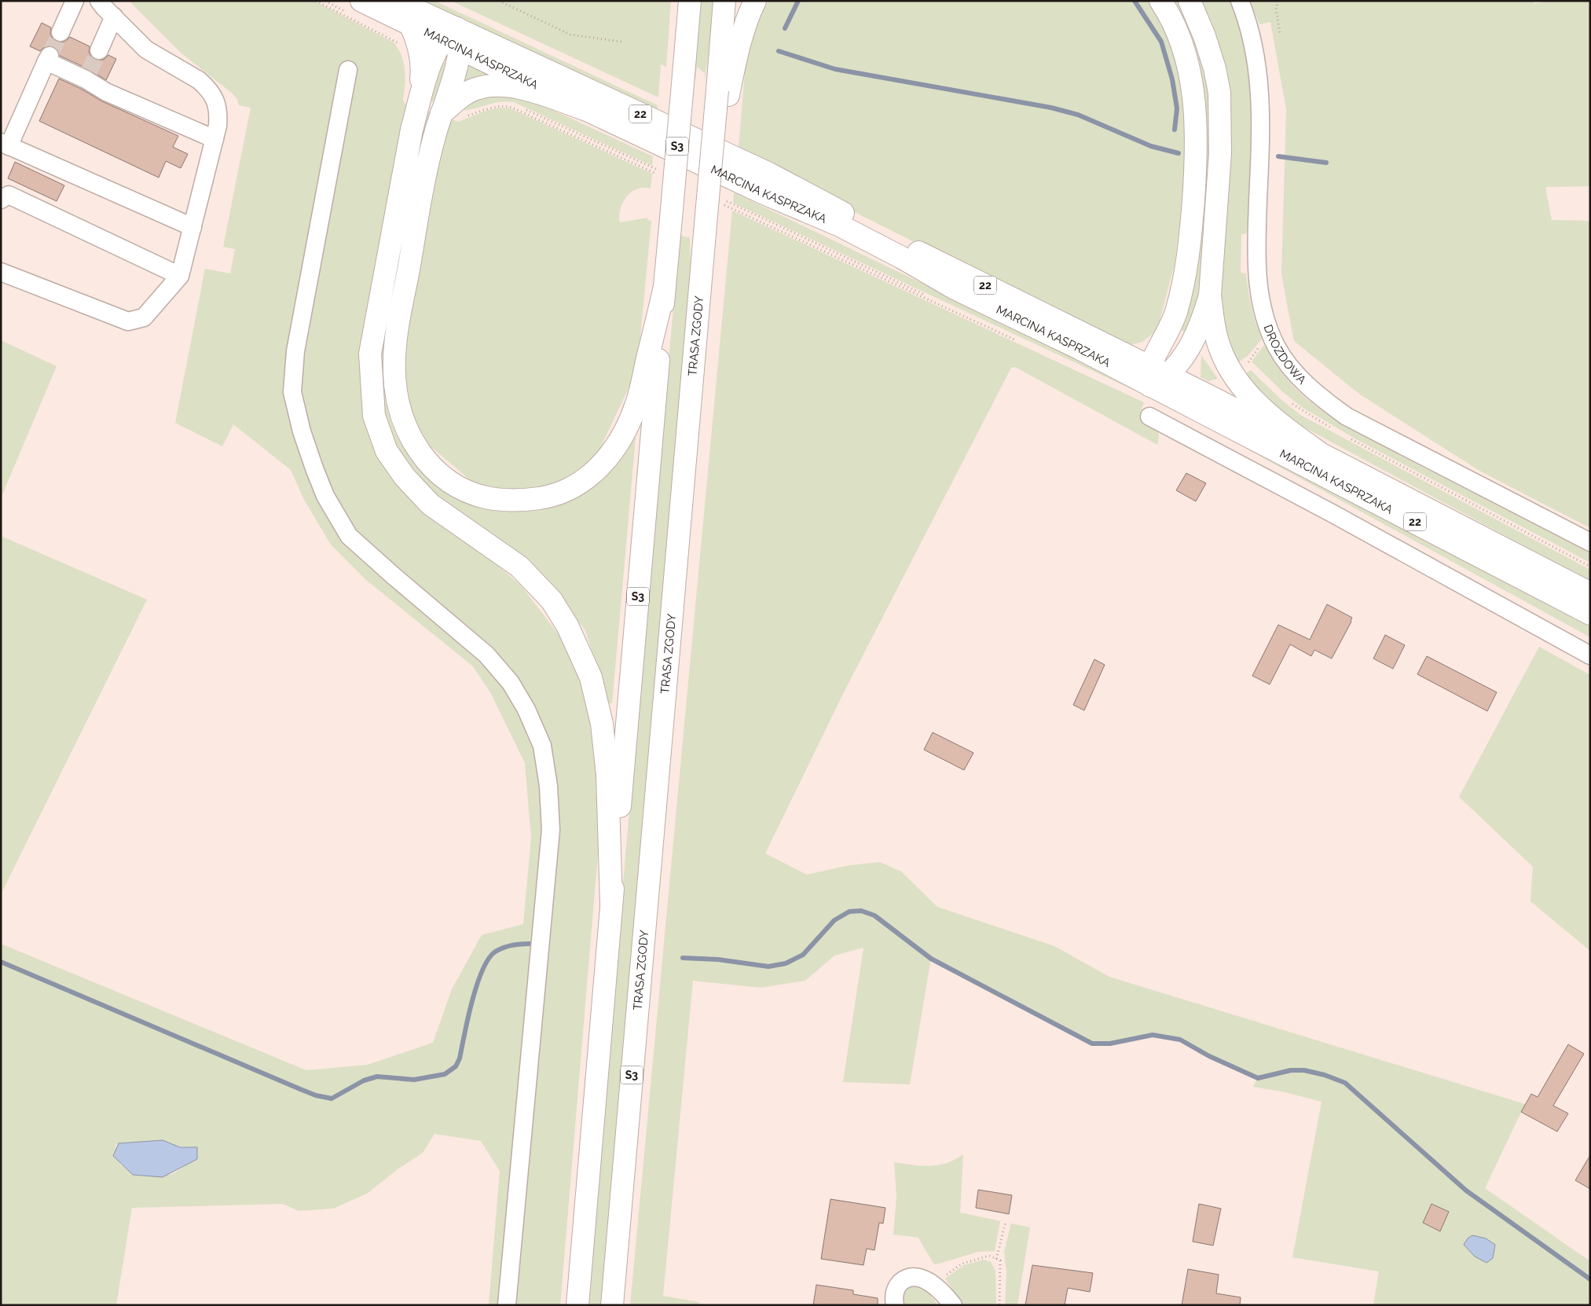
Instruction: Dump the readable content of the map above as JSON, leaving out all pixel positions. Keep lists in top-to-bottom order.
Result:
{
  "streets": {
    "main road": [
      "MARCINA KASPRZAKA",
      "22",
      "S3",
      "TRASA ZGODY"
    ],
    "street": ["DROZDOWA"]
  }
}
